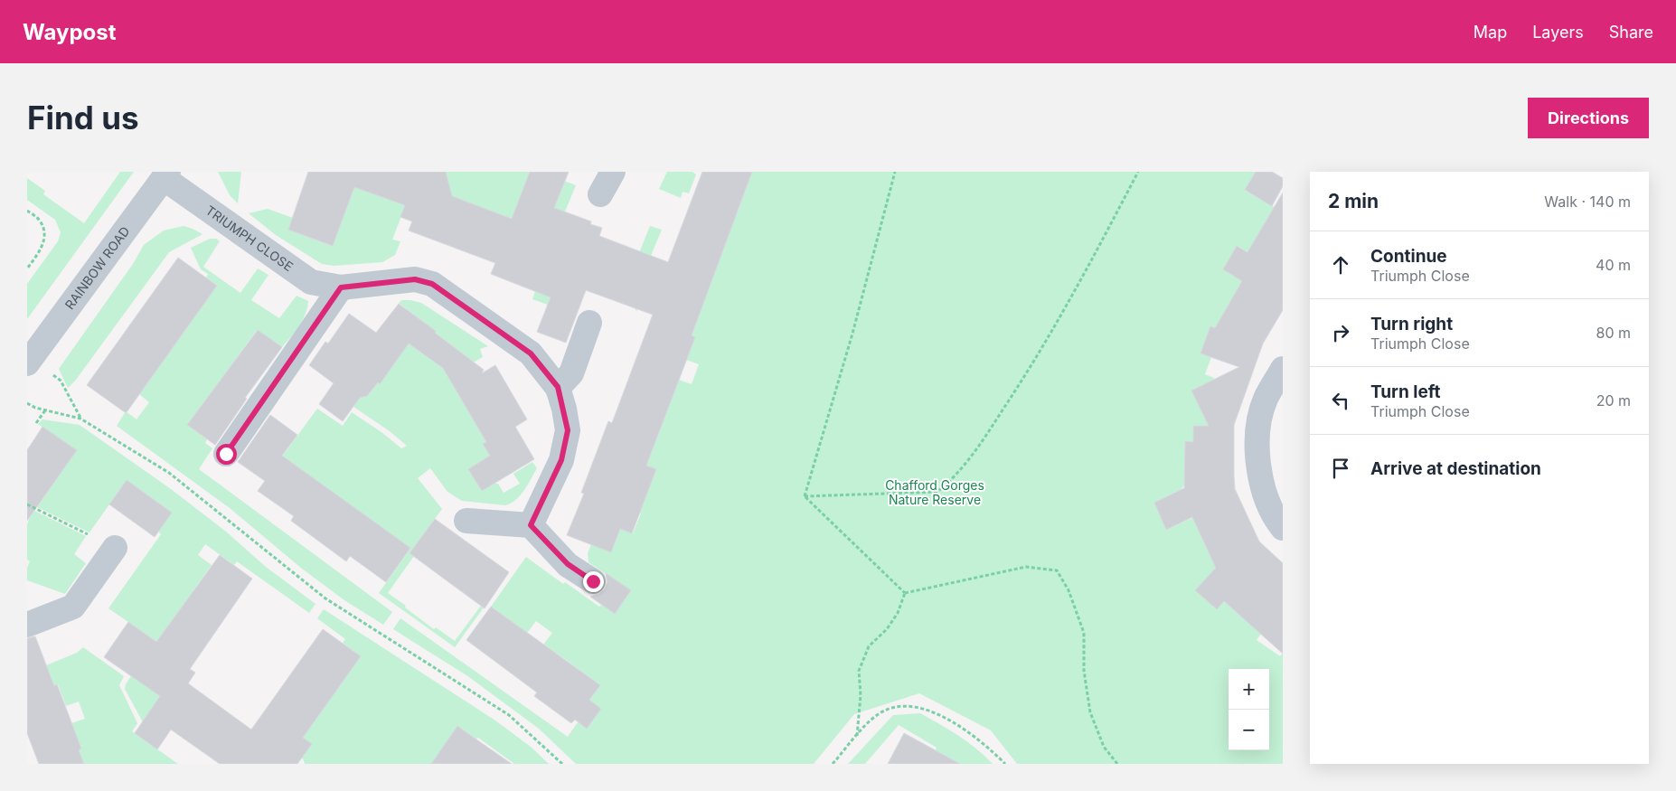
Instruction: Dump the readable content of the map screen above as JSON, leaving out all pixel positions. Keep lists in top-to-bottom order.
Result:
{
  "streets": {
    "street": ["TRIUMPH CLOSE", "RAINBOW ROAD"]
  },
  "crossings": [
    ["TRIUMPH CLOSE", "RAINBOW ROAD"]
  ],
  "parks": ["Chafford Gorges Nature Reserve"],
  "page": {
    "header": "Waypost",
    "nav": ["Map", "Layers", "Share"],
    "buttons": "Directions",
    "title": "Find us",
    "heading": ["2 min", "Walk · 140 m"],
    "list": [
      ["Continue", "Triumph Close", "40 m"],
      ["Turn right", "Triumph Close", "80 m"],
      ["Turn left", "Triumph Close", "20 m"],
      "Arrive at destination"
    ],
    "map_buttons": ["+", "−"]
  }
}
